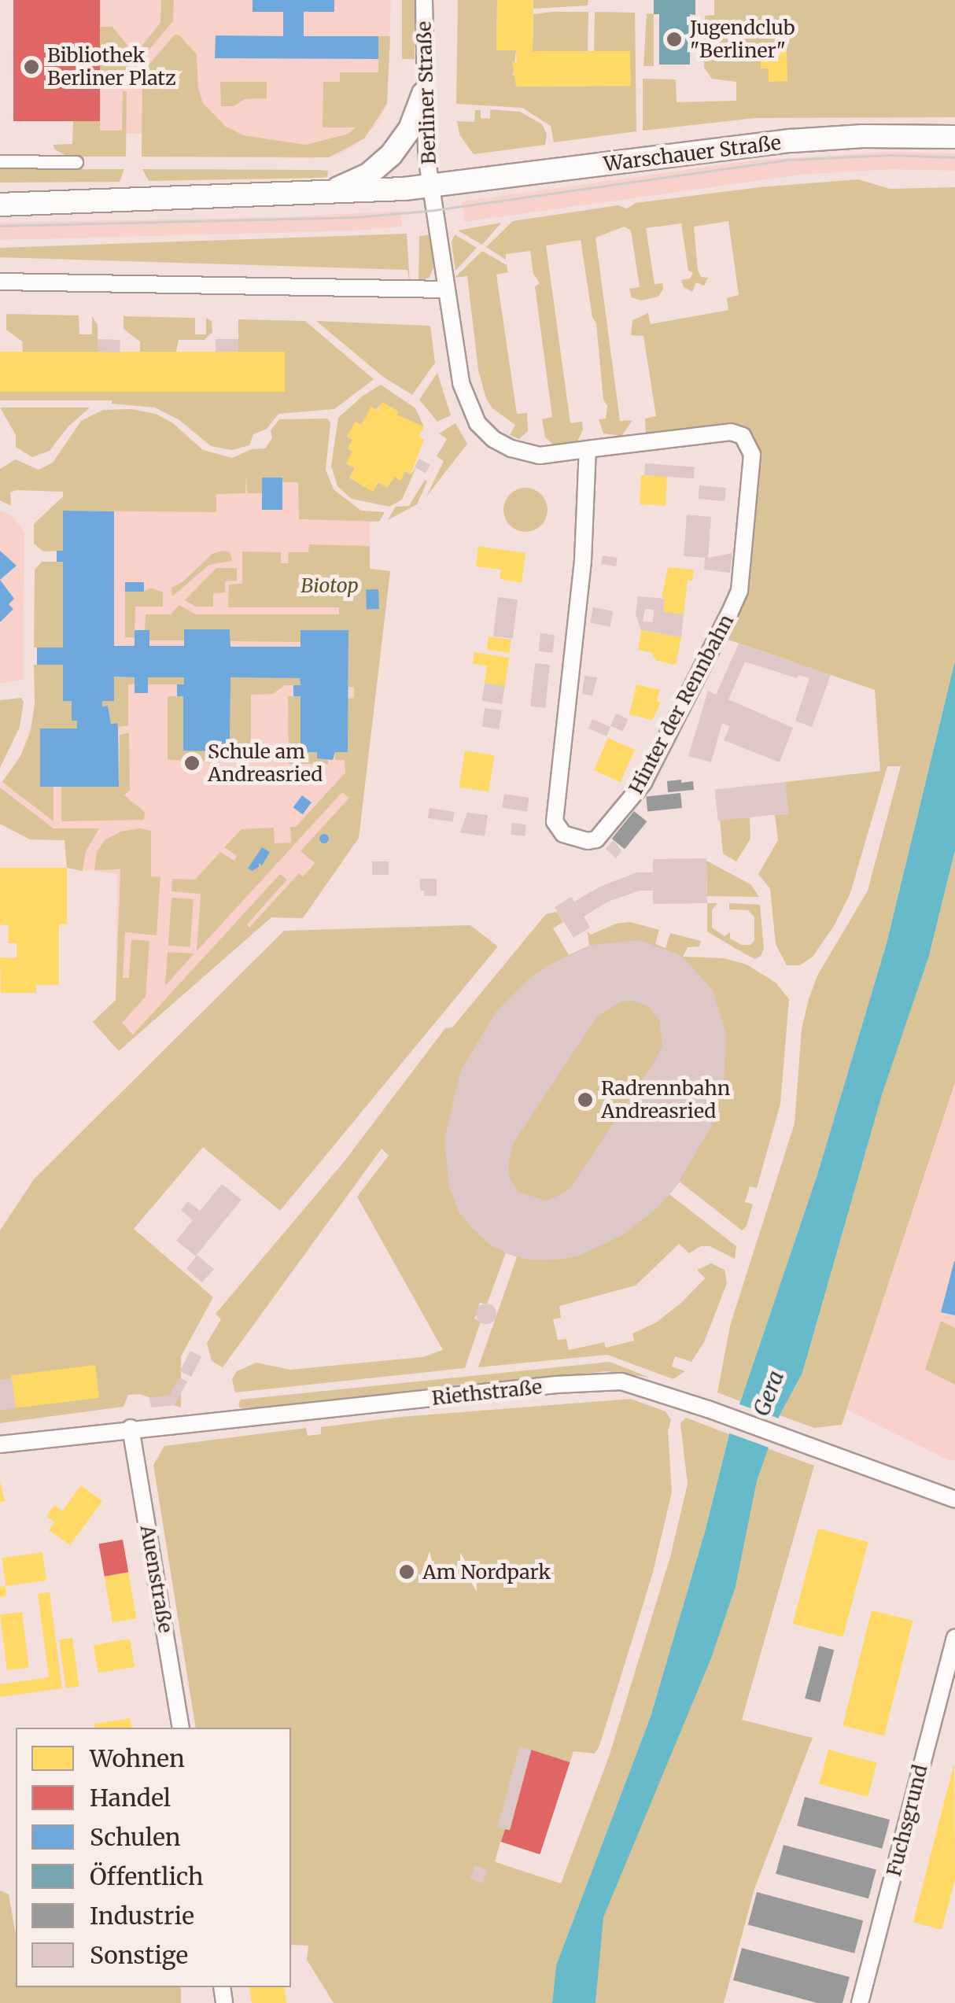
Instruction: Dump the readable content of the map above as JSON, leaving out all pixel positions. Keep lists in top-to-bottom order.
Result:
{
  "streets": {
    "street": [
      "Berliner Straße",
      "Warschauer Straße",
      "Hinter der Rennbahn",
      "Riethstraße",
      "Auenstraße",
      "Fuchsgrund"
    ]
  },
  "crossings": [
    ["Berliner Straße", "Warschauer Straße"],
    ["Riethstraße", "Auenstraße"]
  ],
  "water": ["Gera"],
  "parks": ["Biotop"],
  "places": [
    "Jugendclub \"Berliner\"",
    "Bibliothek Berliner Platz",
    "Schule am Andreasried",
    "Radrennbahn Andreasried",
    "Am Nordpark"
  ],
  "legend": [
    "Wohnen",
    "Handel",
    "Schulen",
    "Öffentlich",
    "Industrie",
    "Sonstige"
  ]
}
